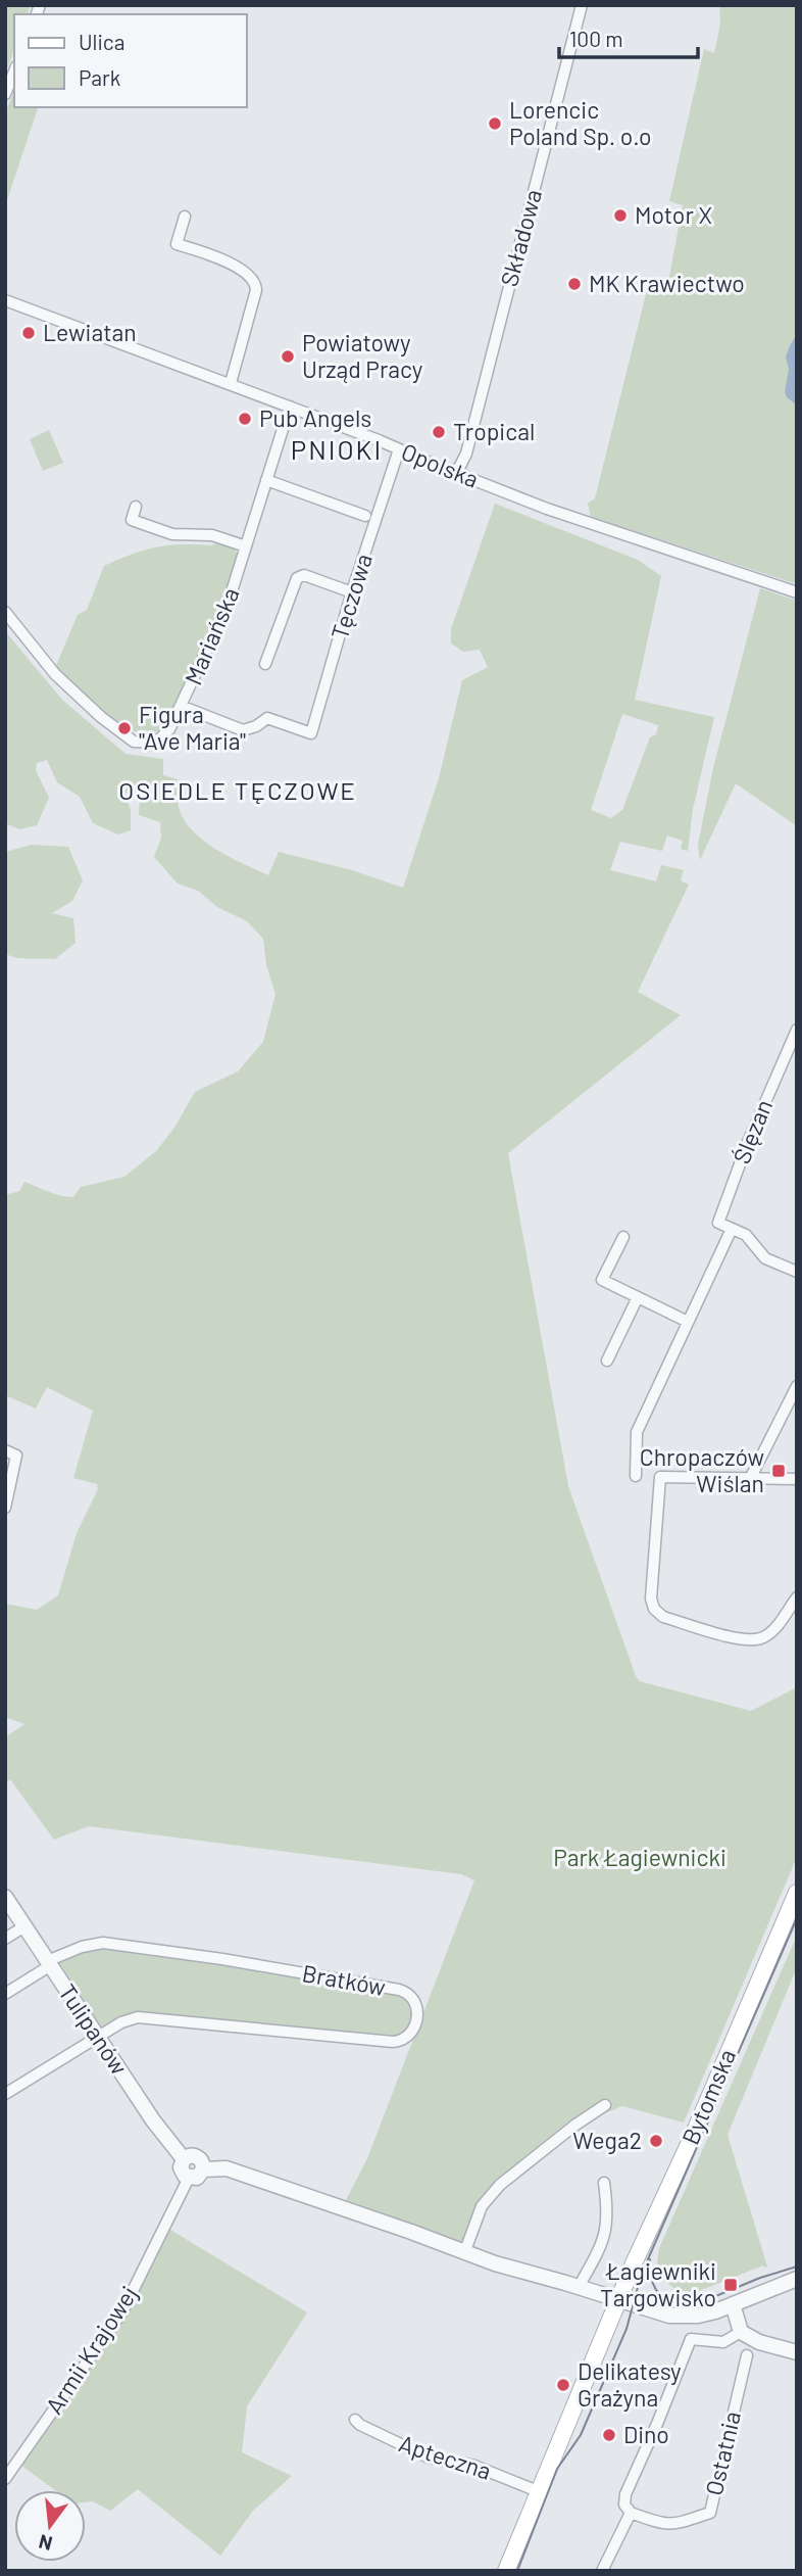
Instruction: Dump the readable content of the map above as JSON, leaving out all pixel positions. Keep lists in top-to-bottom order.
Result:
{
  "streets": {
    "main road": ["Bytomska"],
    "street": [
      "Składowa",
      "Opolska",
      "Tęczowa",
      "Mariańska",
      "Ślęzan",
      "Bratków",
      "Tulipanów",
      "Armii Krajowej",
      "Ostatnia",
      "Apteczna"
    ]
  },
  "crossings": [
    ["Składowa", "Opolska"],
    ["Opolska", "Tęczowa"],
    ["Opolska", "Mariańska"],
    ["Tęczowa", "Mariańska"],
    ["Bratków", "Tulipanów"],
    ["Tulipanów", "Armii Krajowej"],
    ["Bytomska", "Apteczna"]
  ],
  "districts": ["PNIOKI", "OSIEDLE TĘCZOWE"],
  "parks": ["Park Łagiewnicki"],
  "places": {
    "other": [
      "Lorencic Poland Sp. o.o",
      "Motor X",
      "MK Krawiectwo",
      "Lewiatan",
      "Powiatowy Urząd Pracy",
      "Pub Angels",
      "Tropical",
      "Figura \"Ave Maria\"",
      "Wega2",
      "Delikatesy Grażyna",
      "Dino"
    ],
    "transit": ["Chropaczów Wiślan", "Łagiewniki Targowisko"]
  },
  "legend": ["Ulica", "Park"],
  "scale_bar": "100 m",
  "north": "bottom"
}
